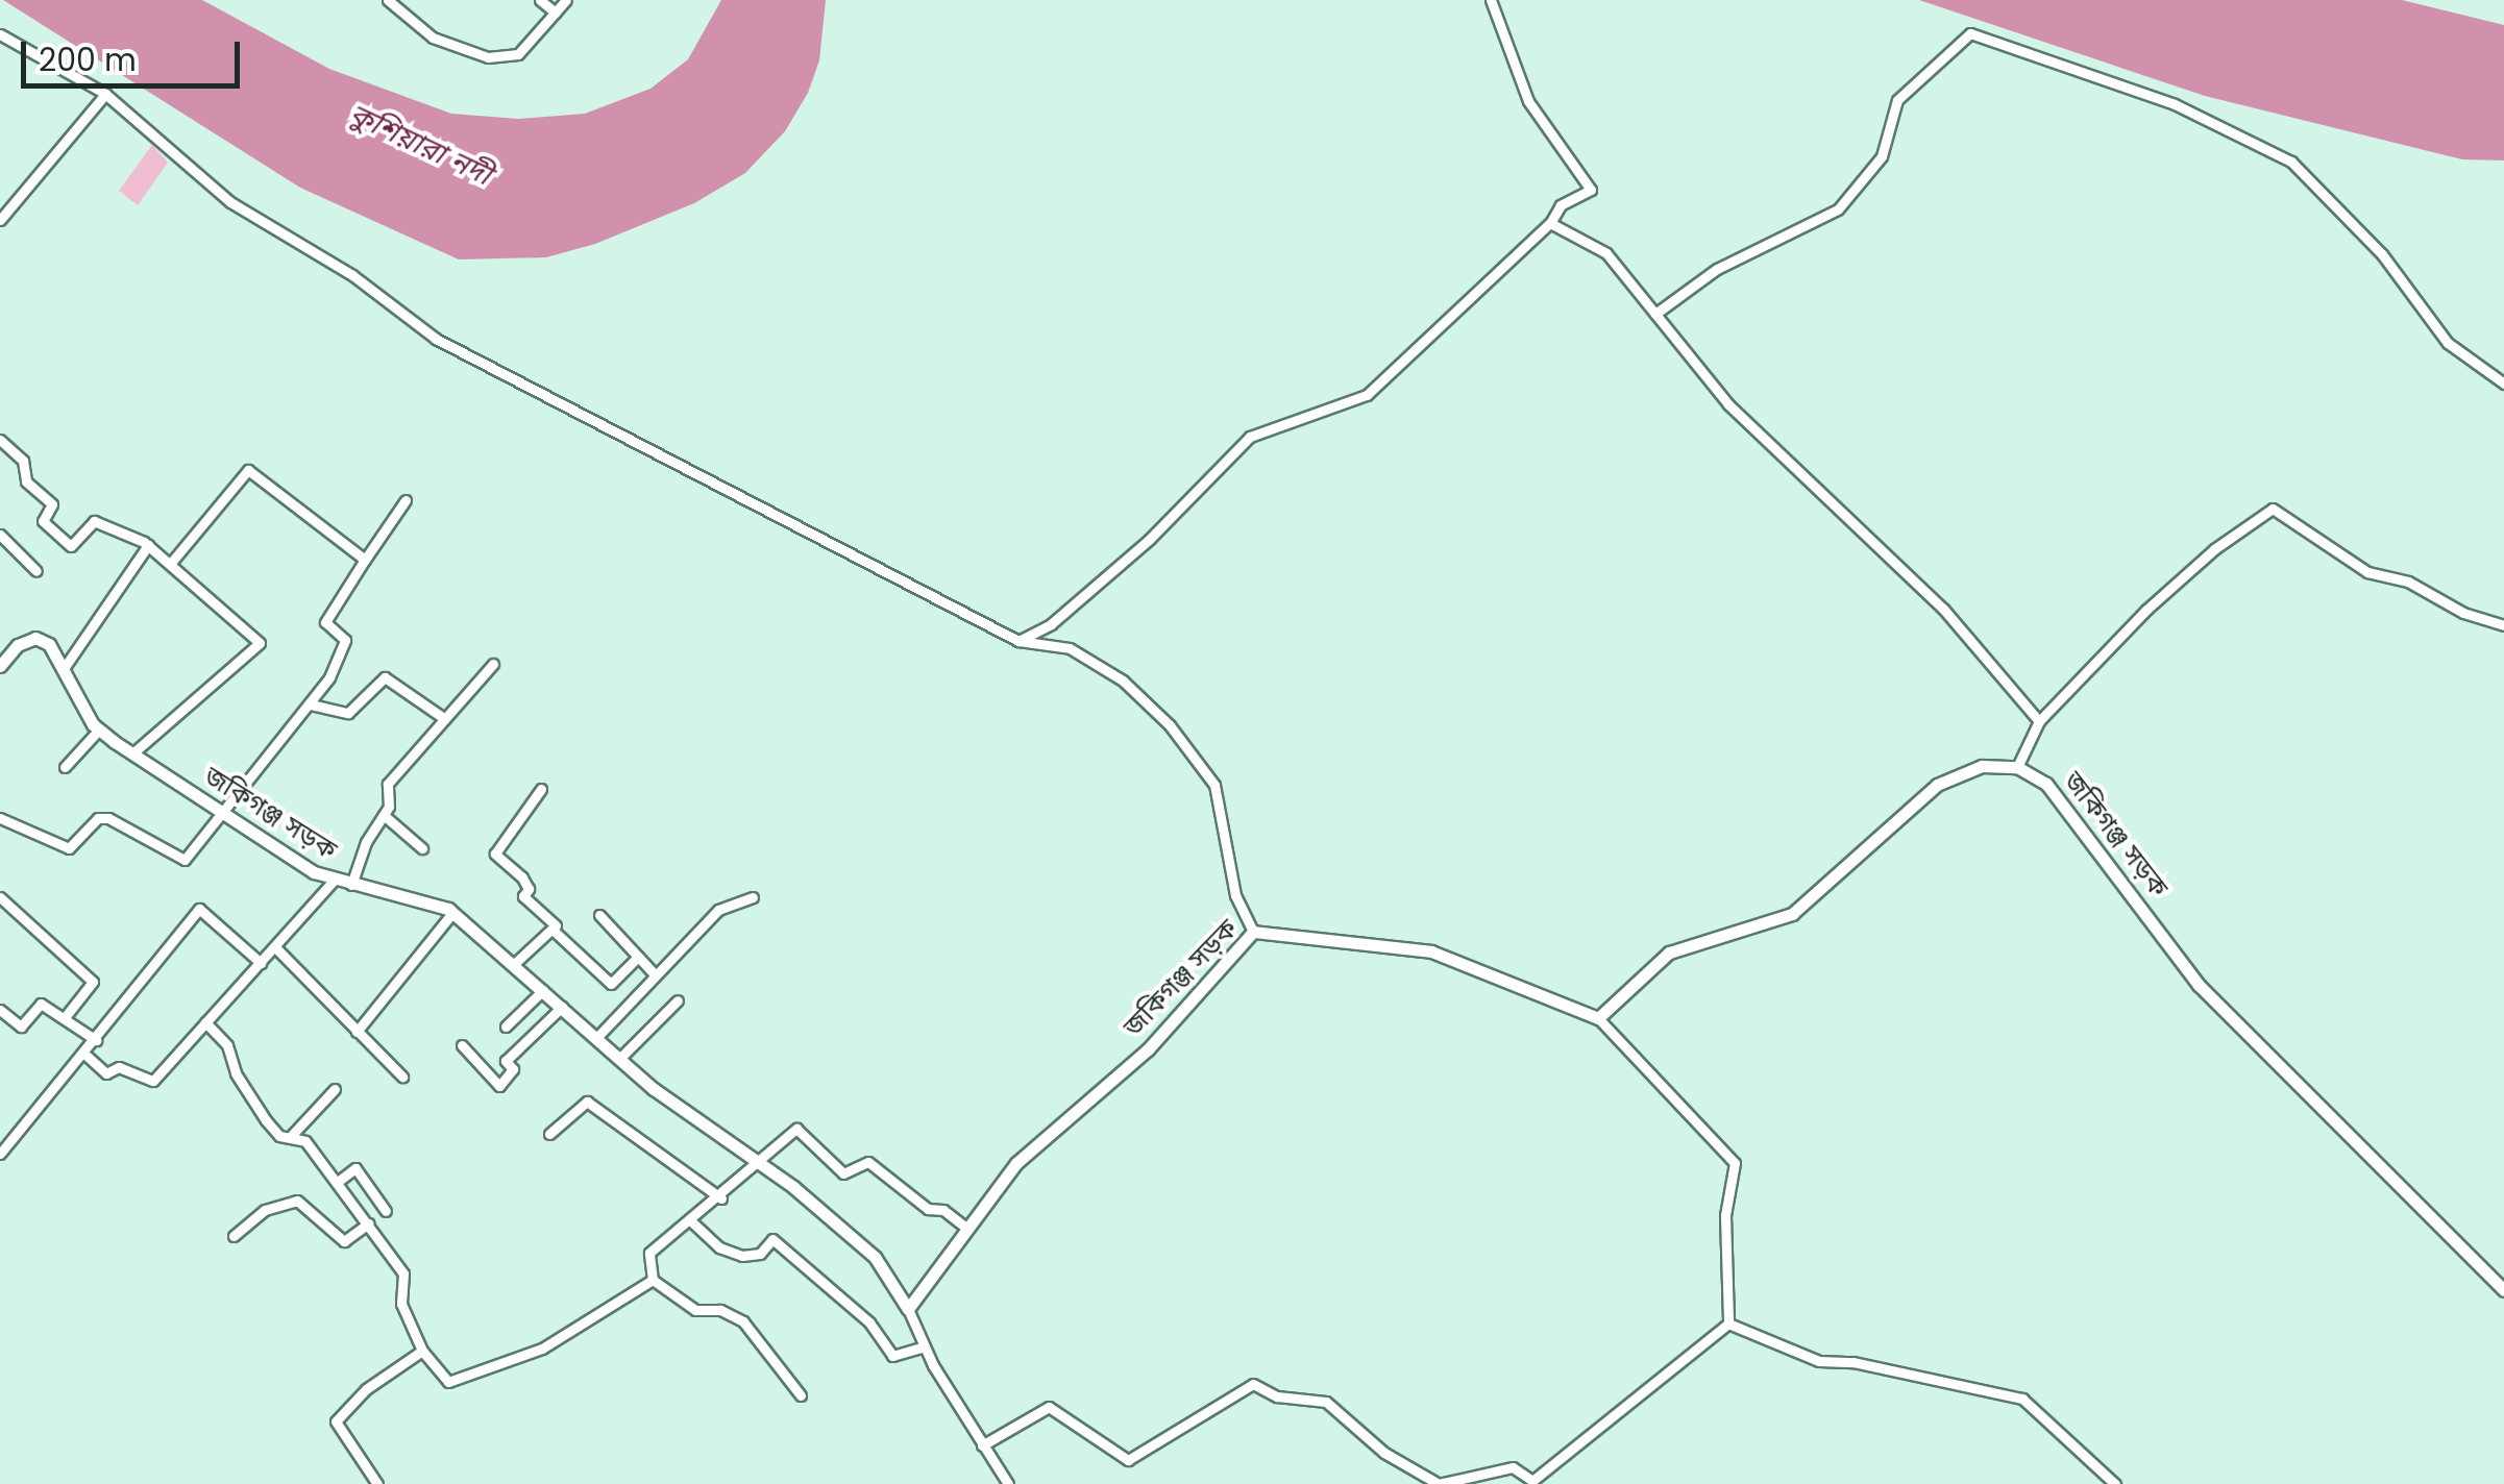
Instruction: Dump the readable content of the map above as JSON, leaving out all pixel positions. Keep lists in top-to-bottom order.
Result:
{
  "streets": {
    "main road": ["জকিগঞ্জ সড়ক"]
  },
  "water": ["কুশিয়ারা নদী"],
  "scale_bar": "200 m"
}
